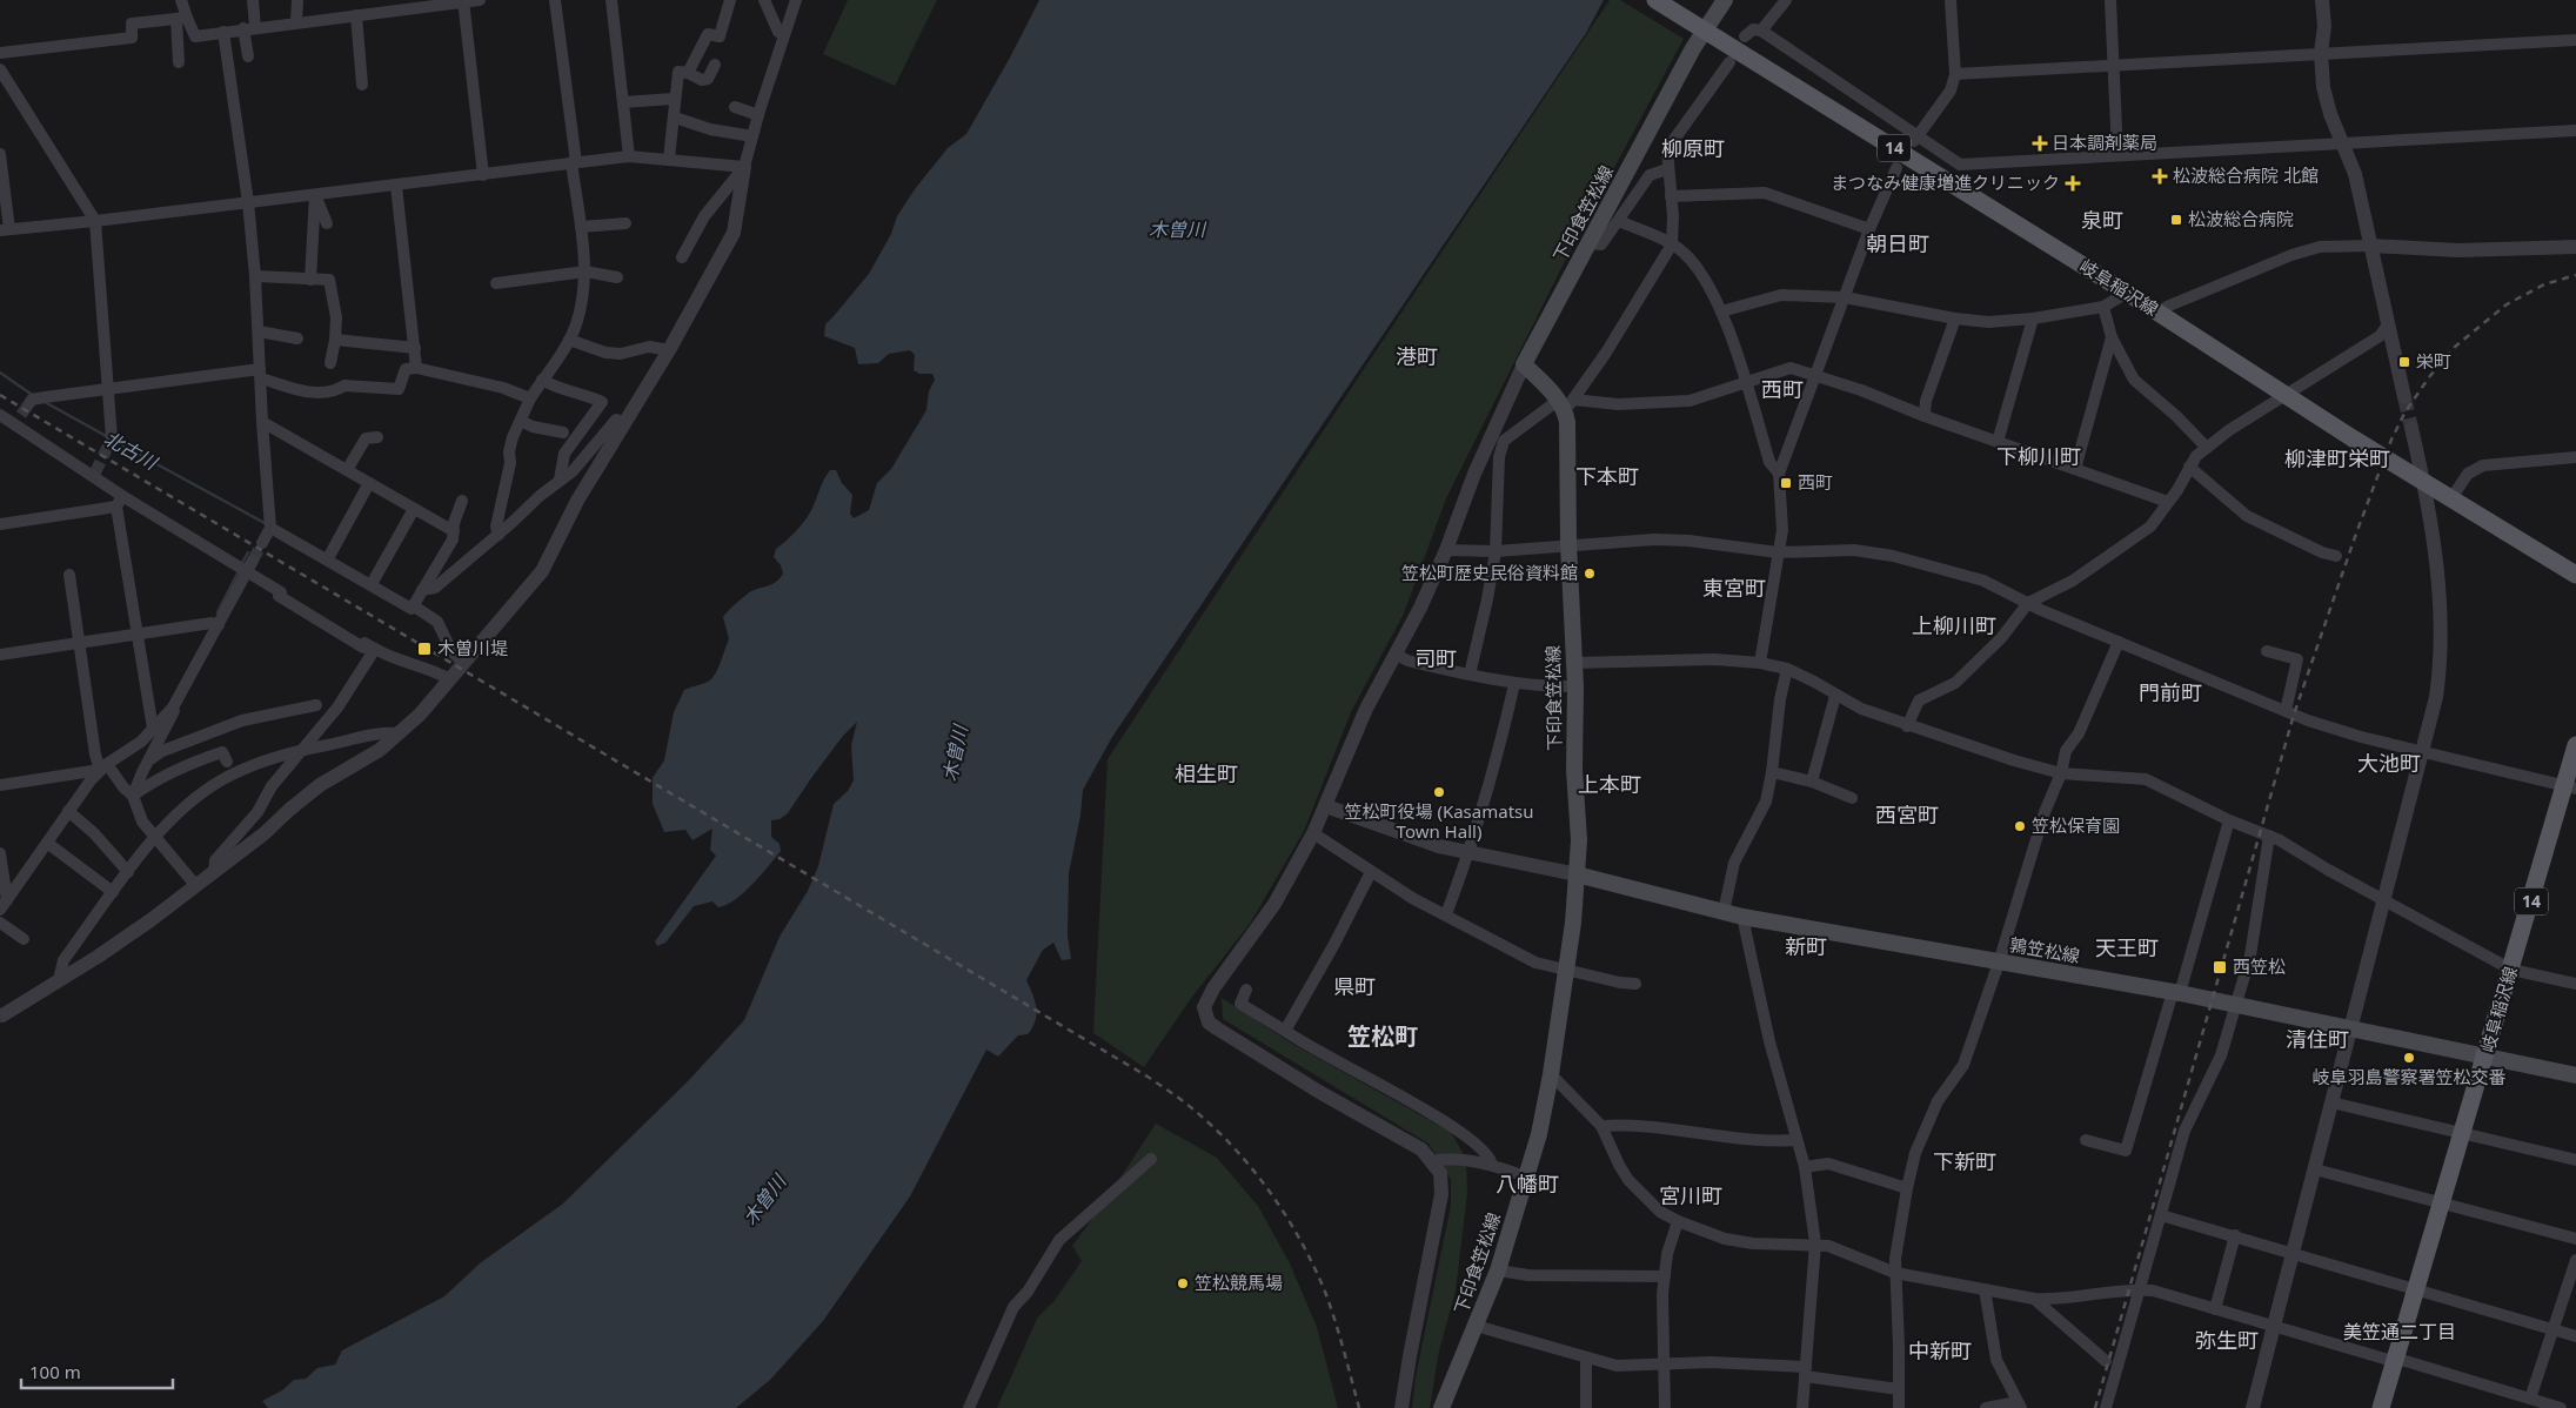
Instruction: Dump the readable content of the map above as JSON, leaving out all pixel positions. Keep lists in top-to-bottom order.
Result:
{
  "streets": {
    "main road": [
      "14",
      "下印食笠松線",
      "岐阜稲沢線",
      "鶉笠松線"
    ]
  },
  "crossings": [
    ["下印食笠松線", "岐阜稲沢線"],
    ["下印食笠松線", "鶉笠松線"],
    ["岐阜稲沢線", "鶉笠松線"]
  ],
  "districts": [
    "柳原町",
    "泉町",
    "朝日町",
    "港町",
    "西町",
    "下柳川町",
    "柳津町栄町",
    "下本町",
    "東宮町",
    "上柳川町",
    "司町",
    "門前町",
    "大池町",
    "相生町",
    "上本町",
    "西宮町",
    "新町",
    "天王町",
    "県町",
    "笠松町",
    "清住町",
    "下新町",
    "八幡町",
    "宮川町",
    "美笠通二丁目",
    "弥生町",
    "中新町"
  ],
  "water": ["木曽川", "北古川"],
  "places": {
    "health": ["日本調剤薬局", "松波総合病院 北館", "まつなみ健康増進クリニック"],
    "transit": [
      "松波総合病院",
      "栄町",
      "西町",
      "木曽川堤",
      "西笠松"
    ],
    "other": [
      "笠松町歴史民俗資料館",
      "笠松町役場 (Kasamatsu Town Hall)",
      "笠松保育園",
      "岐阜羽島警察署笠松交番",
      "笠松競馬場"
    ]
  },
  "scale_bar": "100 m"
}
